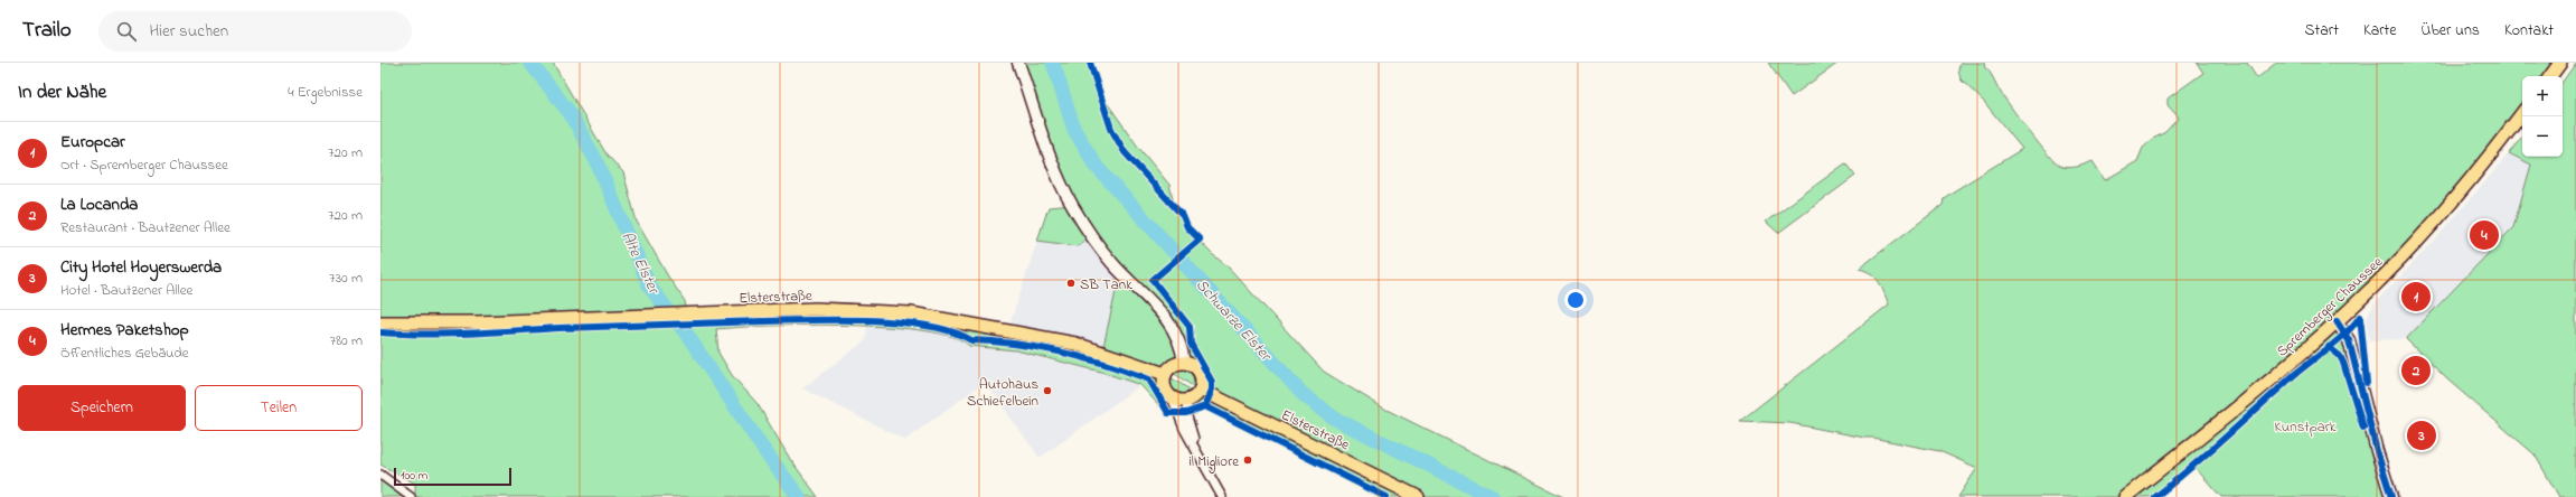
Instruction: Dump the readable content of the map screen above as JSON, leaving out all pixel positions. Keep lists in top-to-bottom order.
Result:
{
  "streets": {
    "main road": ["Elsterstraße", "Spremberger Chaussee"]
  },
  "water": ["Alte Elster", "Schwarze Elster"],
  "parks": ["Kunstpark"],
  "places": ["SB Tank", "Autohaus Schiefelbein", "il Migliore"],
  "scale_bar": "100 m",
  "page": {
    "header": "Trailo",
    "search": "Hier suchen",
    "nav": [
      "Start",
      "Karte",
      "Über uns",
      "Kontakt"
    ],
    "heading": ["In der Nähe", "4 Ergebnisse"],
    "map_buttons": ["+", "−"],
    "list": [
      {
        "mark": "1",
        "name": "Europcar",
        "note": "Ort · Spremberger Chaussee",
        "value": "720 m"
      },
      {
        "mark": "2",
        "name": "La Locanda",
        "note": "Restaurant · Bautzener Allee",
        "value": "720 m"
      },
      {
        "mark": "3",
        "name": "City Hotel Hoyerswerda",
        "note": "Hotel · Bautzener Allee",
        "value": "730 m"
      },
      {
        "mark": "4",
        "name": "Hermes Paketshop",
        "note": "Öffentliches Gebäude",
        "value": "780 m"
      }
    ],
    "pins": [
      "4",
      "1",
      "2",
      "3"
    ],
    "buttons": ["Speichern", "Teilen"],
    "scale": "100 m"
  }
}
